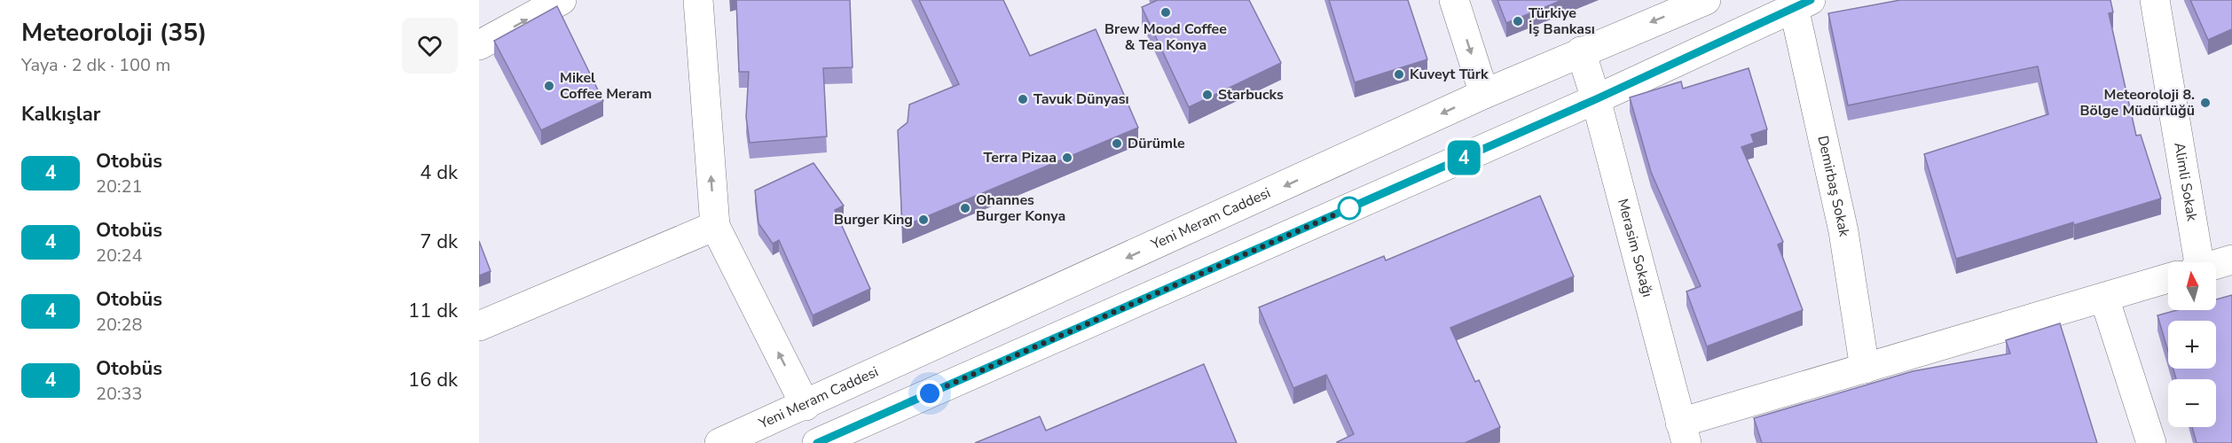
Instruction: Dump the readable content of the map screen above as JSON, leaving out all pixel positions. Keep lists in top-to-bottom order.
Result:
{
  "streets": {
    "street": [
      "Alimli Sokak",
      "Demirbaş Sokak",
      "Yeni Meram Caddesi",
      "Merasim Sokağı"
    ]
  },
  "crossings": [
    ["Yeni Meram Caddesi", "Merasim Sokağı"]
  ],
  "places": [
    "Brew Mood Coffee & Tea Konya",
    "Türkiye İş Bankası",
    "Kuveyt Türk",
    "Mikel Coffee Meram",
    "Starbucks",
    "Tavuk Dünyası",
    "Meteoroloji 8. Bölge Müdürlüğü",
    "Dürümle",
    "Terra Pizaa",
    "Ohannes Burger Konya",
    "Burger King"
  ],
  "lines": ["bus line 4"],
  "north": "top",
  "page": {
    "heading": [
      ["Meteoroloji (35)", "Yaya · 2 dk · 100 m"],
      "Kalkışlar"
    ],
    "on_map": "4",
    "list": [
      {
        "mark": "4",
        "name": "Otobüs",
        "note": "20:21",
        "value": "4 dk"
      },
      {
        "mark": "4",
        "name": "Otobüs",
        "note": "20:24",
        "value": "7 dk"
      },
      {
        "mark": "4",
        "name": "Otobüs",
        "note": "20:28",
        "value": "11 dk"
      },
      {
        "mark": "4",
        "name": "Otobüs",
        "note": "20:33",
        "value": "16 dk"
      }
    ],
    "map_buttons": ["+", "−"]
  }
}
